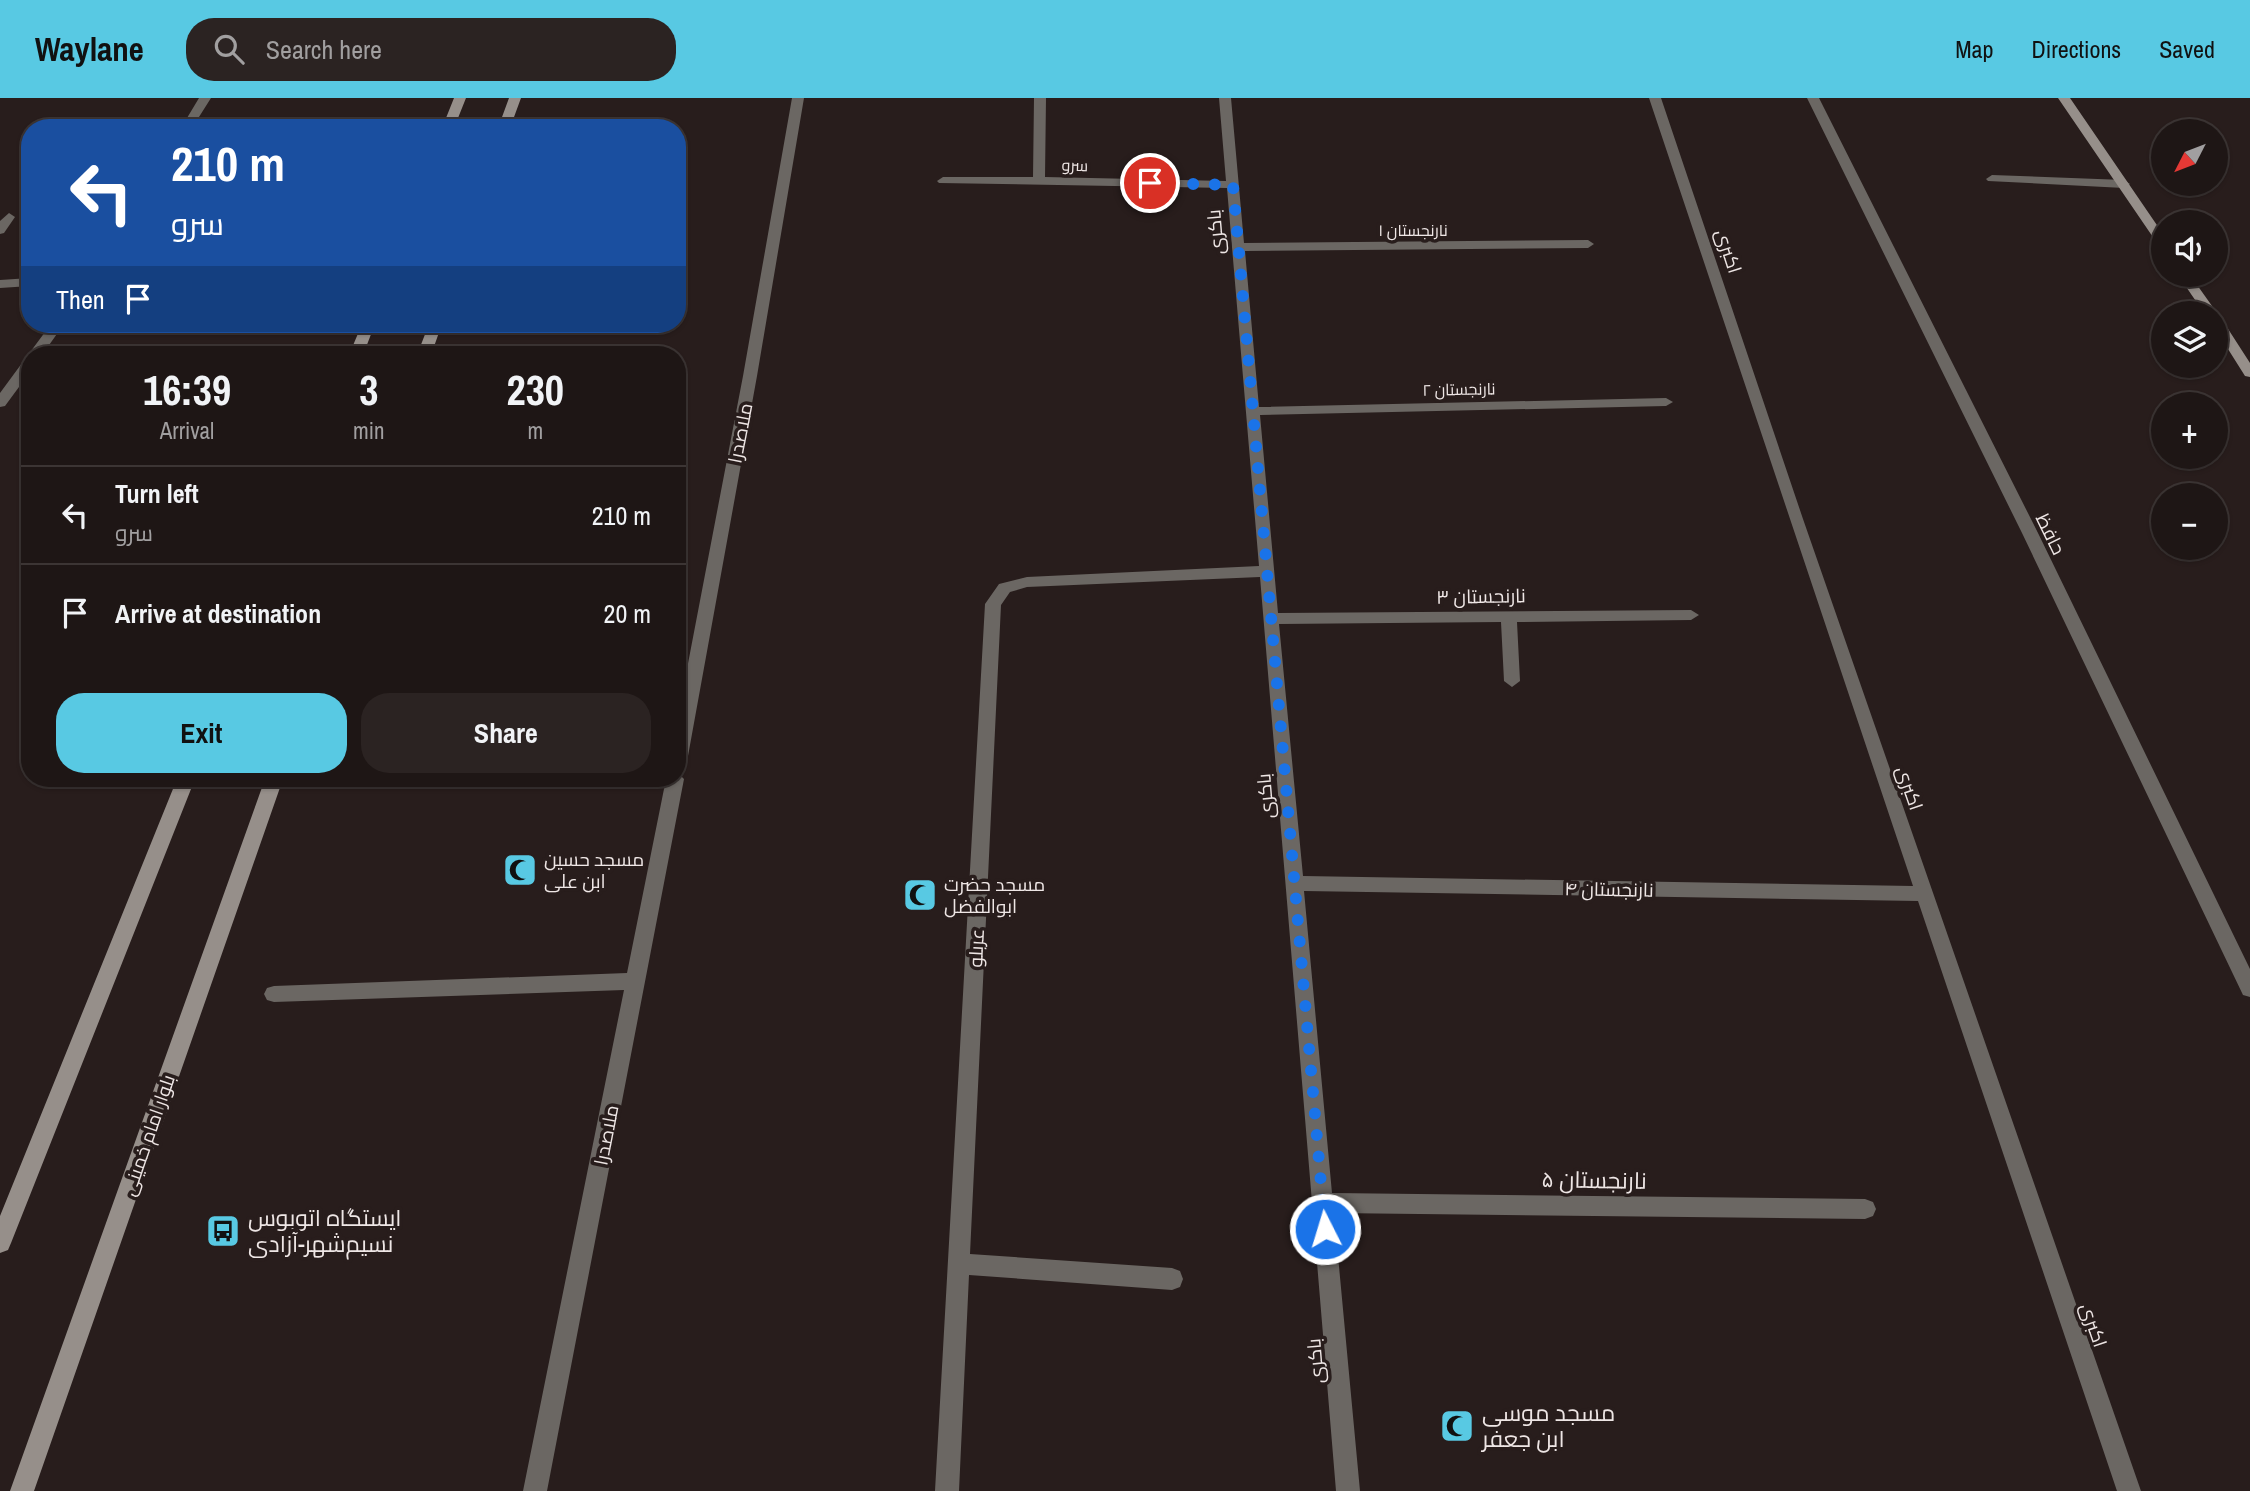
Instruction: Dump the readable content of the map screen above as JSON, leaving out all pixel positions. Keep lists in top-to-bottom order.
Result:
{
  "streets": {
    "main road": ["بلوار امام خمینی"],
    "street": [
      "سرو",
      "نارنجستان ۱",
      "باکری",
      "اکبری",
      "نارنجستان ۲",
      "ملاصدرا",
      "حافظ",
      "نارنجستان ۳",
      "نارنجستان ۴",
      "عربلو",
      "نارنجستان ۵"
    ]
  },
  "crossings": [
    ["سرو", "باکری"],
    ["نارنجستان ۱", "باکری"],
    ["باکری", "نارنجستان ۲"],
    ["باکری", "نارنجستان ۳"],
    ["باکری", "نارنجستان ۴"],
    ["باکری", "عربلو"],
    ["باکری", "نارنجستان ۵"],
    ["اکبری", "نارنجستان ۴"]
  ],
  "places": {
    "mosque": ["مسجد حسین ابن علی", "مسجد حضرت ابوالفضل", "مسجد موسی ابن جعفر"],
    "bus stop": ["ایستگاه اتوبوس نسیم‌شهر-آزادی"]
  },
  "north": "bottom left",
  "page": {
    "header": "Waylane",
    "search": "Search here",
    "nav": ["Map", "Directions", "Saved"],
    "map_buttons": ["+", "−"],
    "turn": ["210 m", "سرو"],
    "then": "Then",
    "eta": [
      "16:39",
      "Arrival",
      "3",
      "min",
      "230",
      "m"
    ],
    "list": [
      {
        "name": "Turn left",
        "note": "سرو",
        "value": "210 m"
      },
      {
        "name": "Arrive at destination",
        "value": "20 m"
      }
    ],
    "buttons": ["Exit", "Share"]
  }
}
